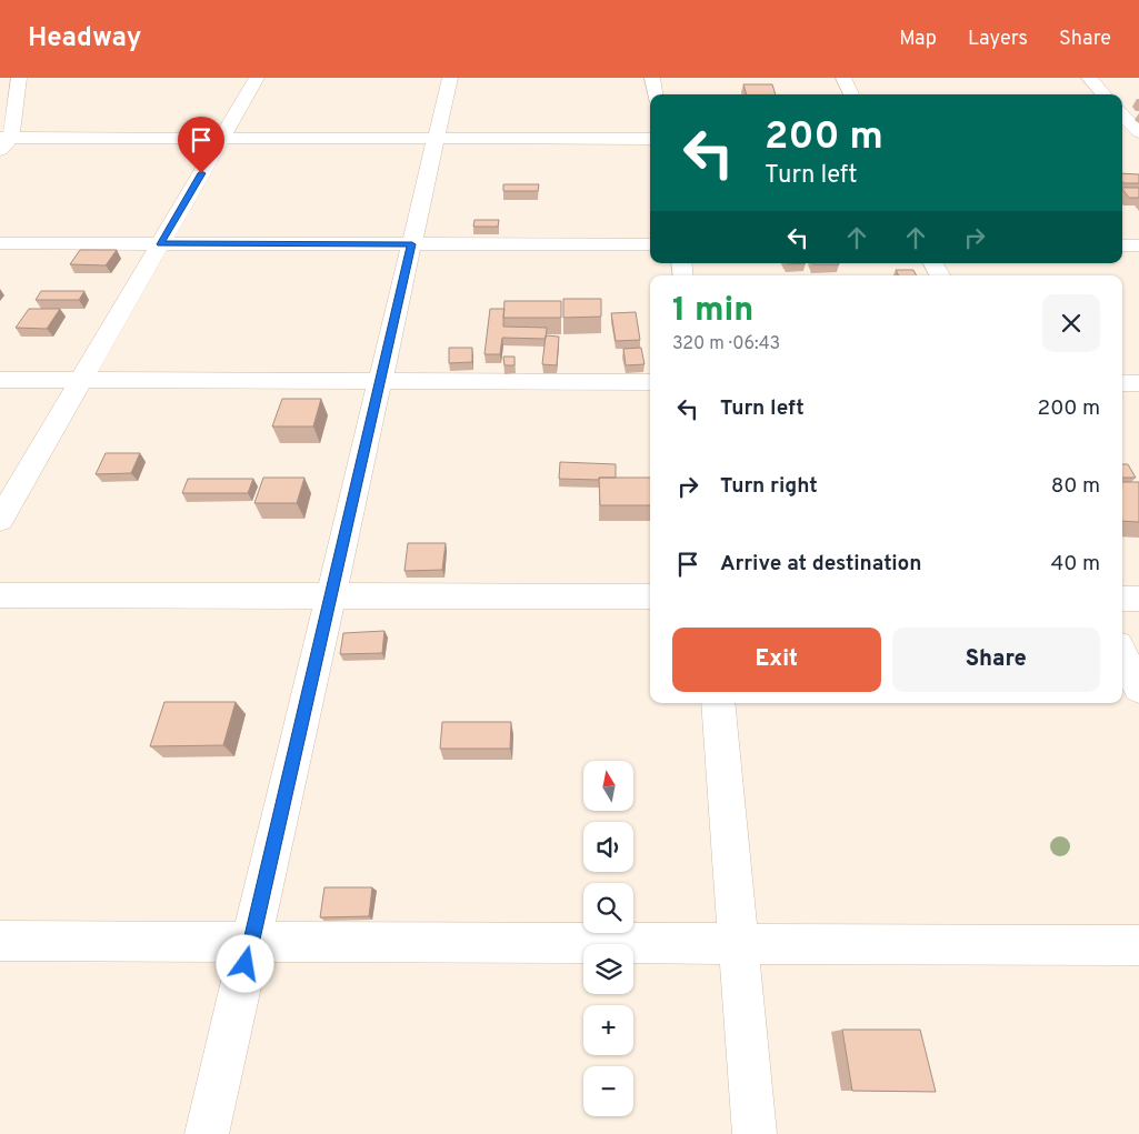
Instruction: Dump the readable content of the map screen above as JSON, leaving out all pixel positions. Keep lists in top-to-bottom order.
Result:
{
  "north": "top",
  "page": {
    "header": "Headway",
    "nav": ["Map", "Layers", "Share"],
    "turn": ["200 m", "Turn left"],
    "heading": ["1 min", "320 m · 06:43"],
    "list": [
      {
        "name": "Turn left",
        "value": "200 m"
      },
      {
        "name": "Turn right",
        "value": "80 m"
      },
      {
        "name": "Arrive at destination",
        "value": "40 m"
      }
    ],
    "buttons": ["Exit", "Share"],
    "map_buttons": ["+", "−"]
  }
}
